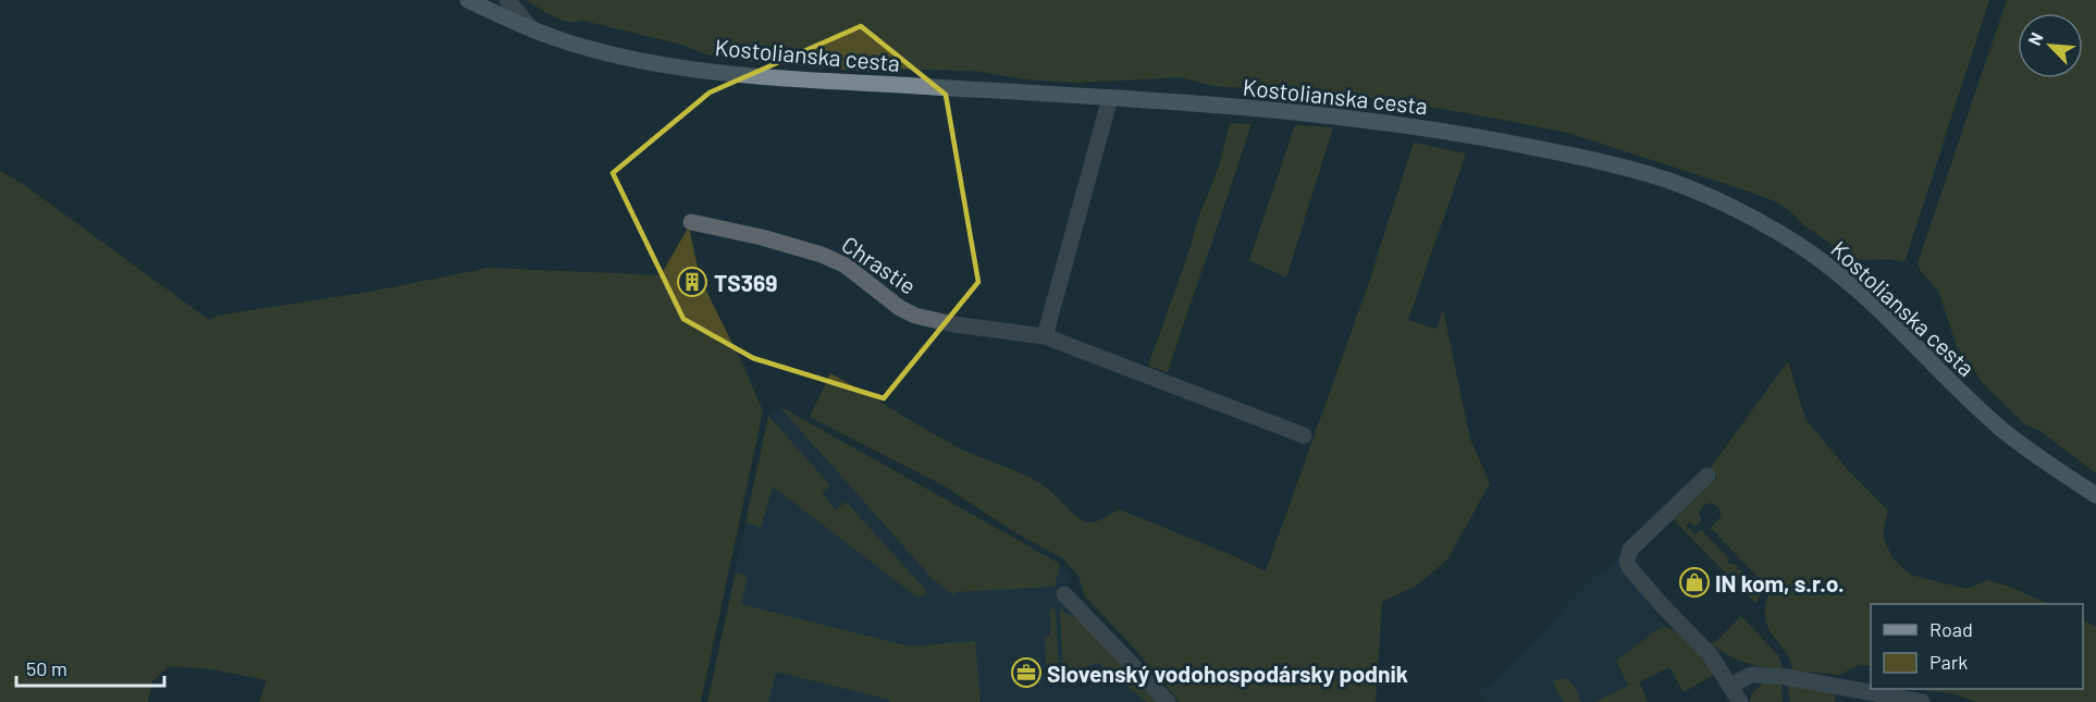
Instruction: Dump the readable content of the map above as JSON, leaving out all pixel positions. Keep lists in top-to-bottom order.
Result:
{
  "streets": {
    "street": ["Kostolianska cesta", "Chrastie"]
  },
  "places": {
    "building": ["TS369"],
    "shop": ["IN kom, s.r.o."],
    "office": ["Slovenský vodohospodársky podnik"]
  },
  "legend": ["Road", "Park"],
  "scale_bar": "50 m",
  "north": "top left"
}
